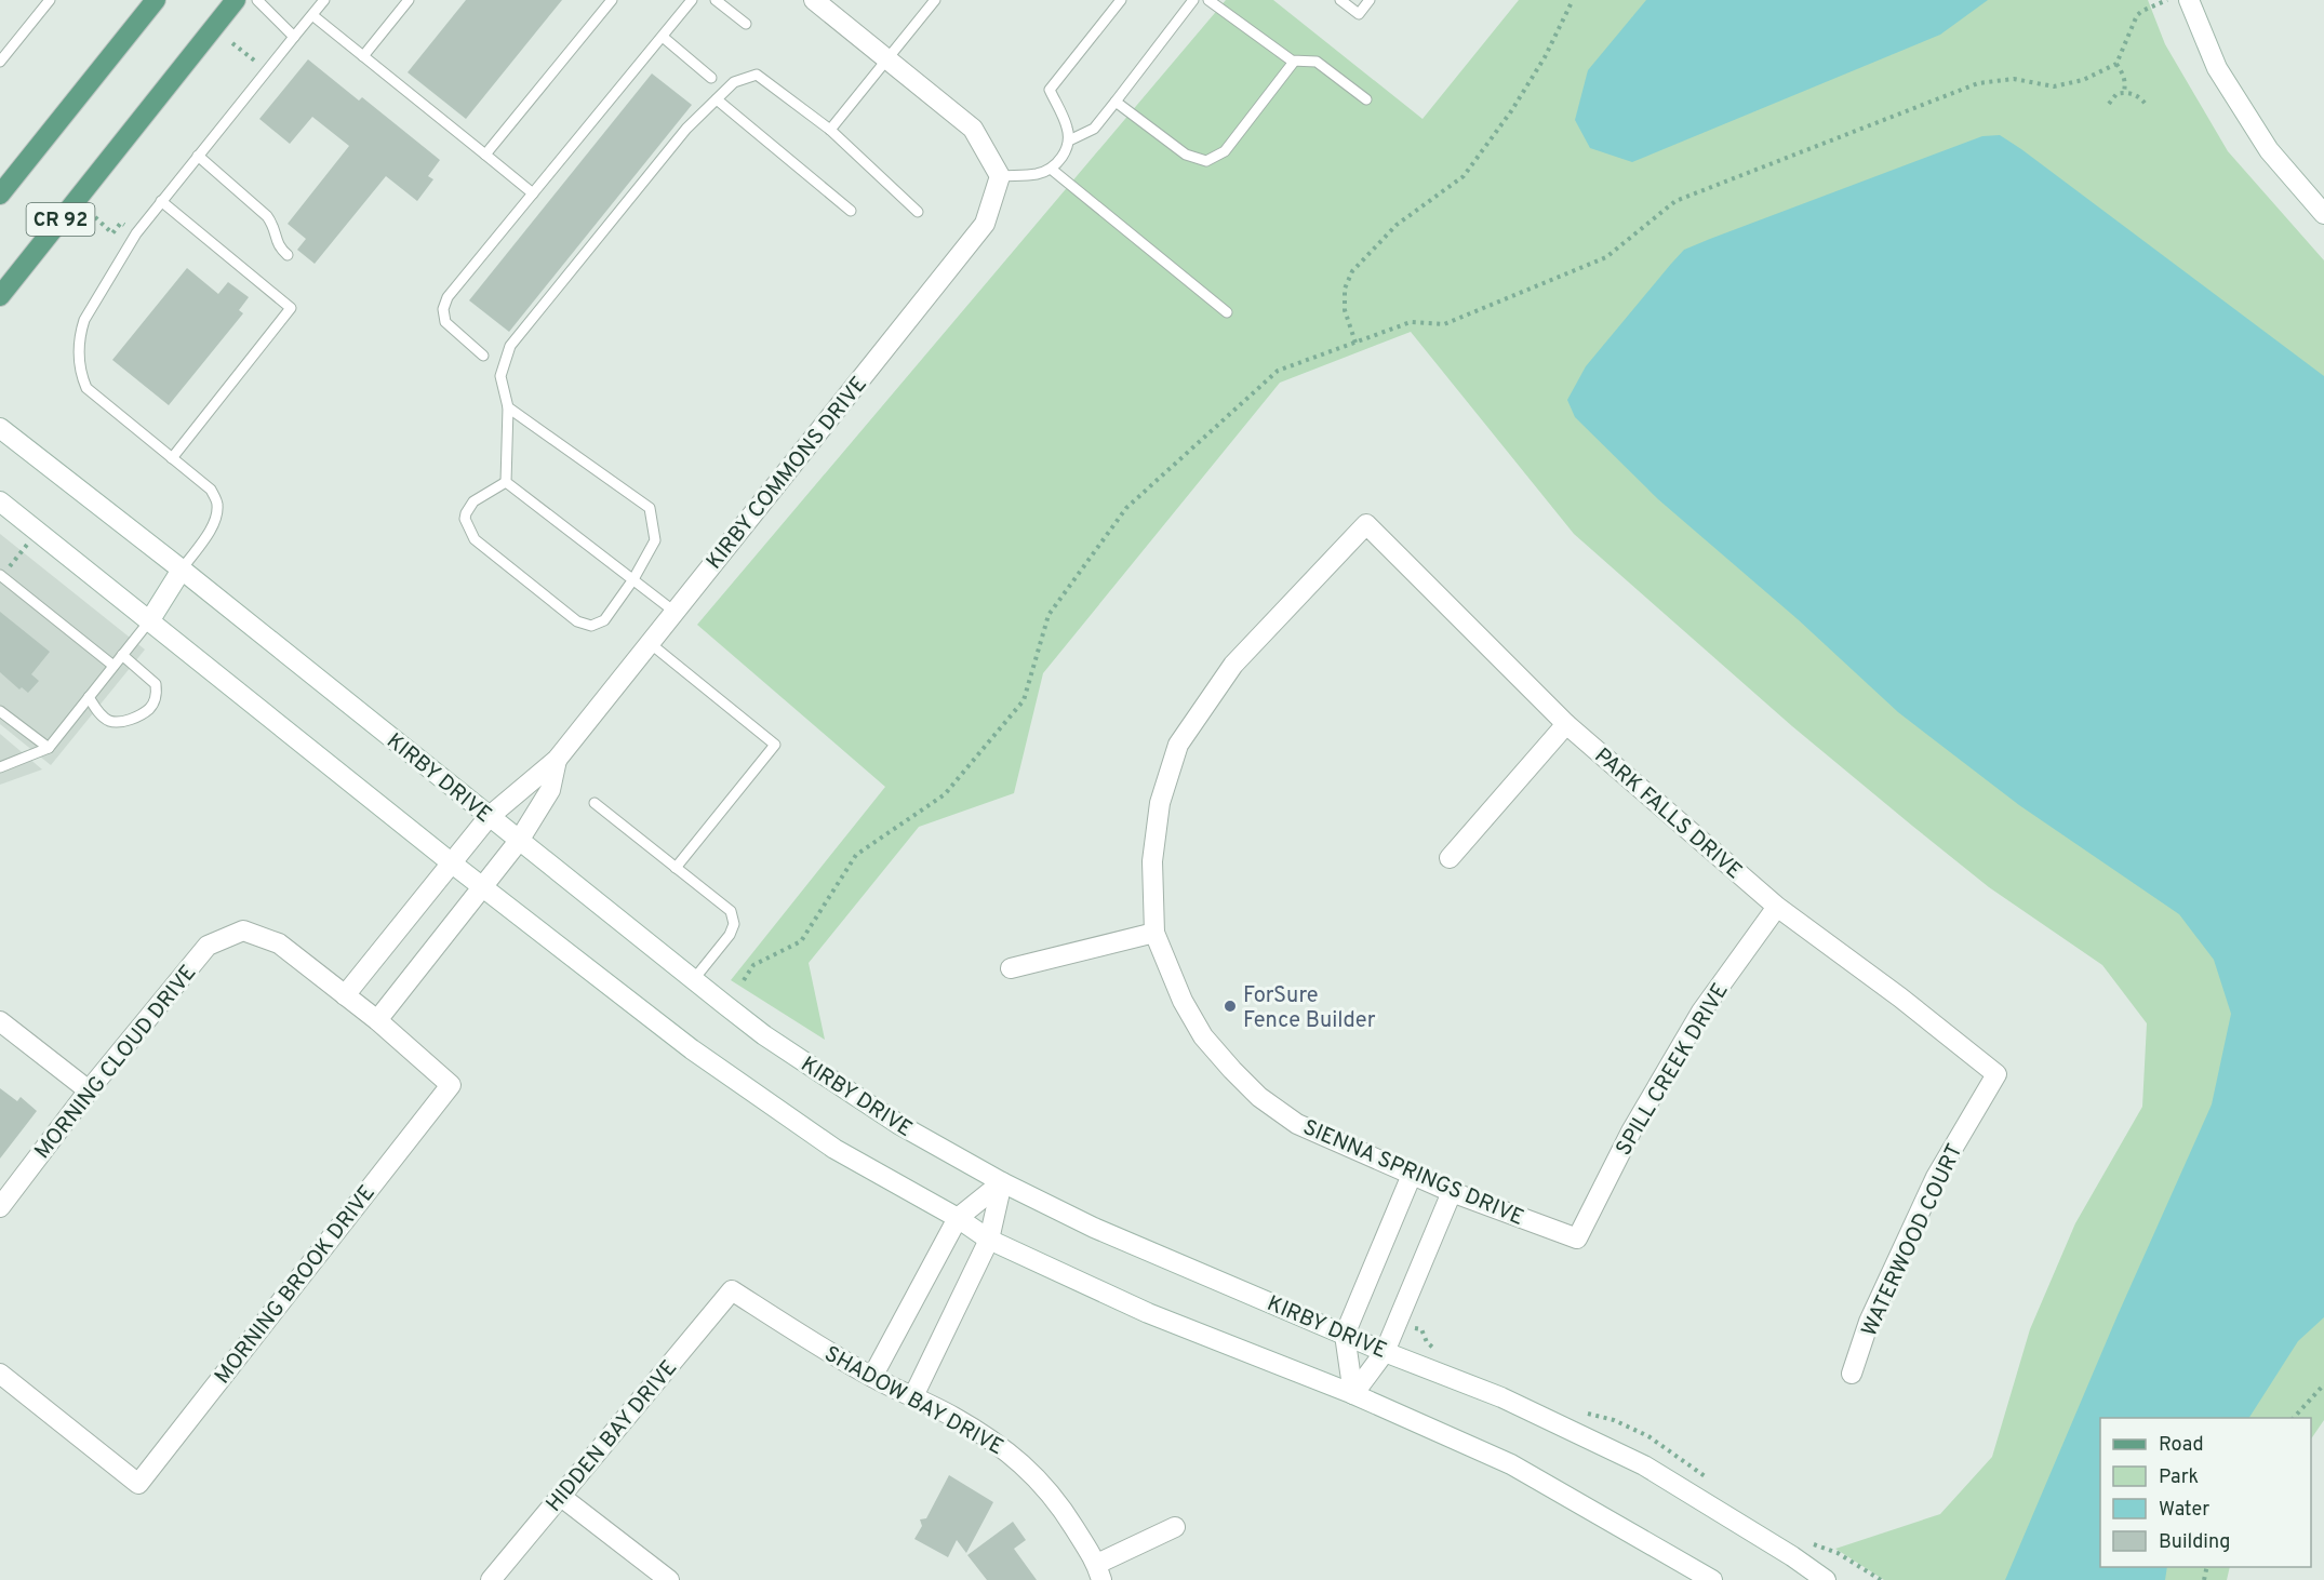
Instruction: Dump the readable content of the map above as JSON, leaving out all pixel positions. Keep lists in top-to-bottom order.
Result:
{
  "streets": {
    "main road": ["CR 92"],
    "street": [
      "KIRBY COMMONS DRIVE",
      "KIRBY DRIVE",
      "PARK FALLS DRIVE",
      "MORNING CLOUD DRIVE",
      "SPILL CREEK DRIVE",
      "SIENNA SPRINGS DRIVE",
      "WATERWOOD COURT",
      "MORNING BROOK DRIVE",
      "SHADOW BAY DRIVE",
      "HIDDEN BAY DRIVE"
    ]
  },
  "crossings": [
    ["KIRBY COMMONS DRIVE", "KIRBY DRIVE"],
    ["KIRBY COMMONS DRIVE", "MORNING CLOUD DRIVE"],
    ["KIRBY COMMONS DRIVE", "MORNING BROOK DRIVE"],
    ["PARK FALLS DRIVE", "SPILL CREEK DRIVE"],
    ["PARK FALLS DRIVE", "SIENNA SPRINGS DRIVE"],
    ["PARK FALLS DRIVE", "WATERWOOD COURT"],
    ["SPILL CREEK DRIVE", "SIENNA SPRINGS DRIVE"],
    ["SHADOW BAY DRIVE", "HIDDEN BAY DRIVE"]
  ],
  "places": ["ForSure Fence Builder"],
  "legend": [
    "Road",
    "Park",
    "Water",
    "Building"
  ]
}
